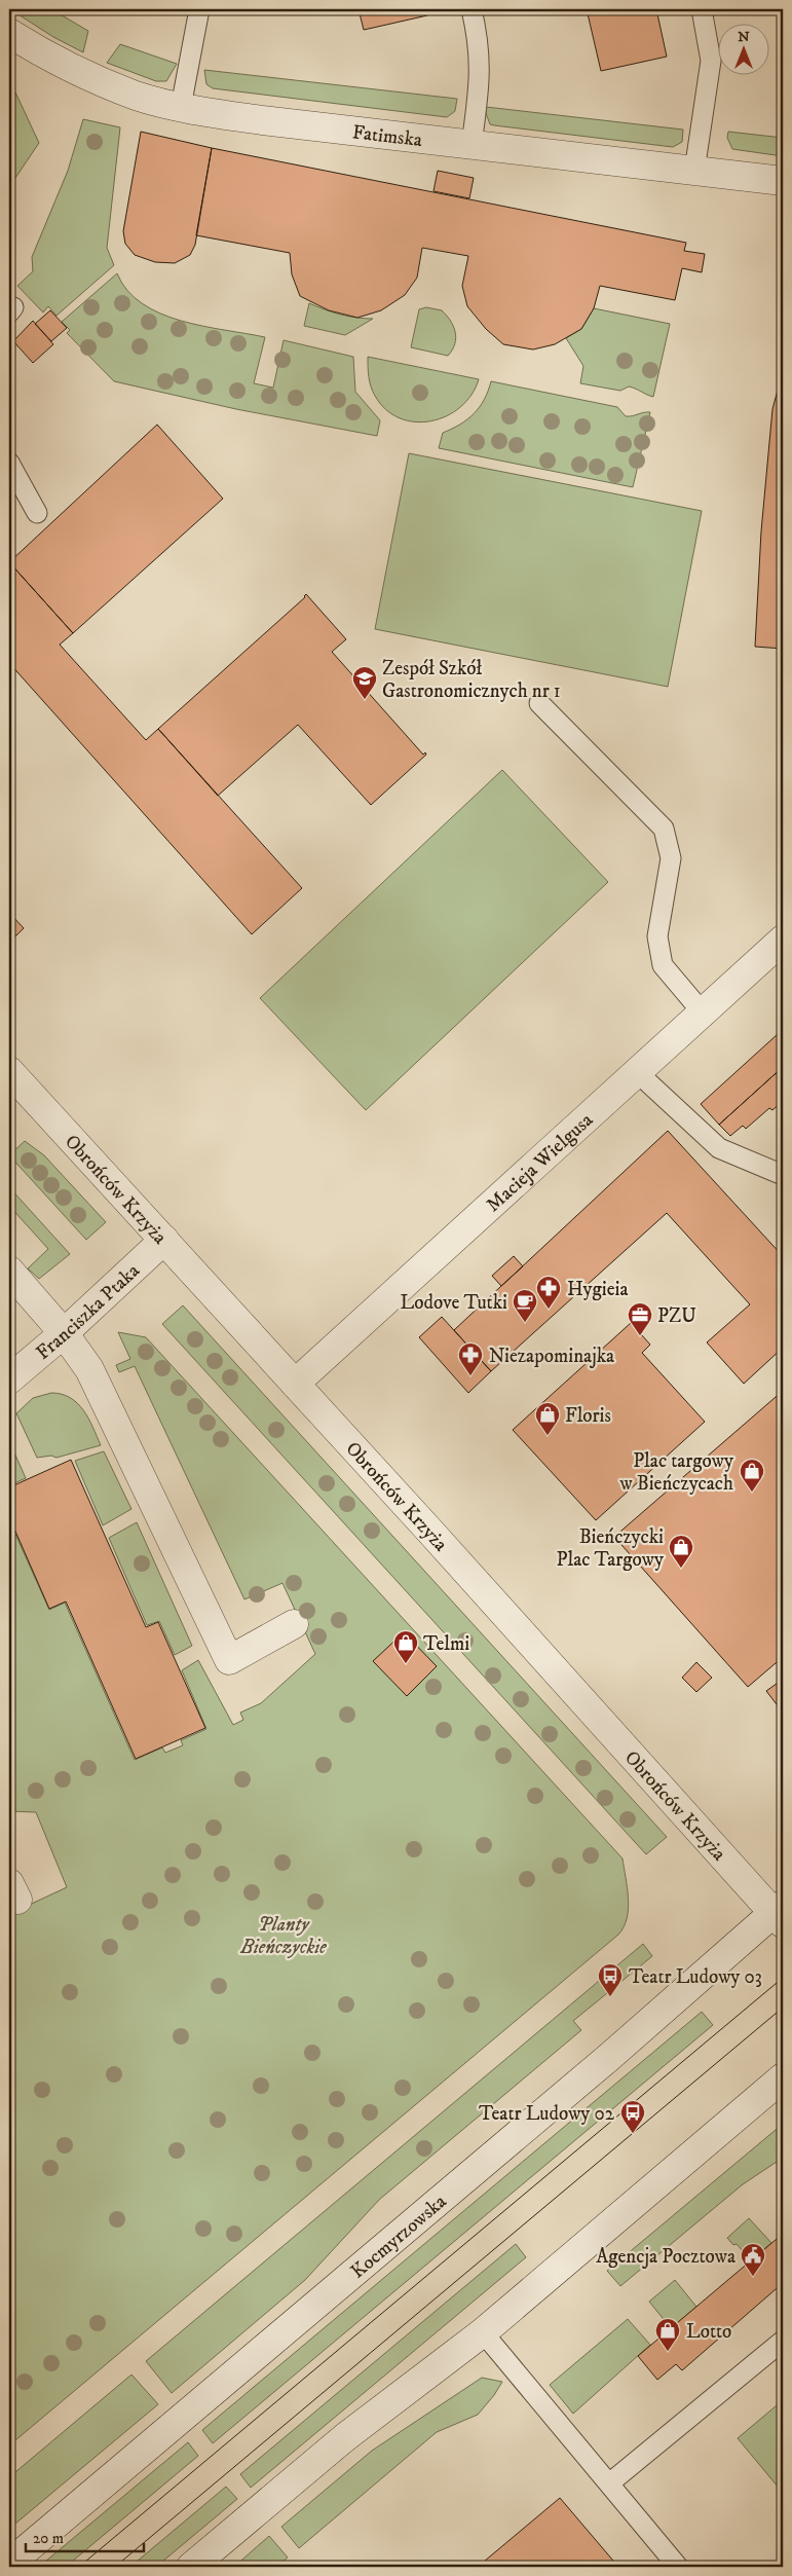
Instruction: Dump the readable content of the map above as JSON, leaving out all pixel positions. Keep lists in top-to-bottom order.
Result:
{
  "streets": {
    "street": [
      "Fatimska",
      "Macieja Wielgusa",
      "Obrońców Krzyża",
      "Franciszka Ptaka",
      "Kocmyrzowska"
    ]
  },
  "crossings": [
    ["Macieja Wielgusa", "Obrońców Krzyża"],
    ["Obrońców Krzyża", "Franciszka Ptaka"],
    ["Obrońców Krzyża", "Kocmyrzowska"]
  ],
  "parks": ["Planty Bieńczyckie"],
  "places": {
    "school or university": ["Zespół Szkół Gastronomicznych nr 1"],
    "pharmacy": ["Hygieia", "Niezapominajka"],
    "cafe": ["Lodove Tutki"],
    "office": ["PZU"],
    "shop": [
      "Floris",
      "Plac targowy w Bieńczycach",
      "Bieńczycki Plac Targowy",
      "Telmi",
      "Lotto"
    ],
    "bus stop": ["Teatr Ludowy 03", "Teatr Ludowy 02"],
    "public building": ["Agencja Pocztowa"]
  },
  "scale_bar": "20 m",
  "north": "top"
}
